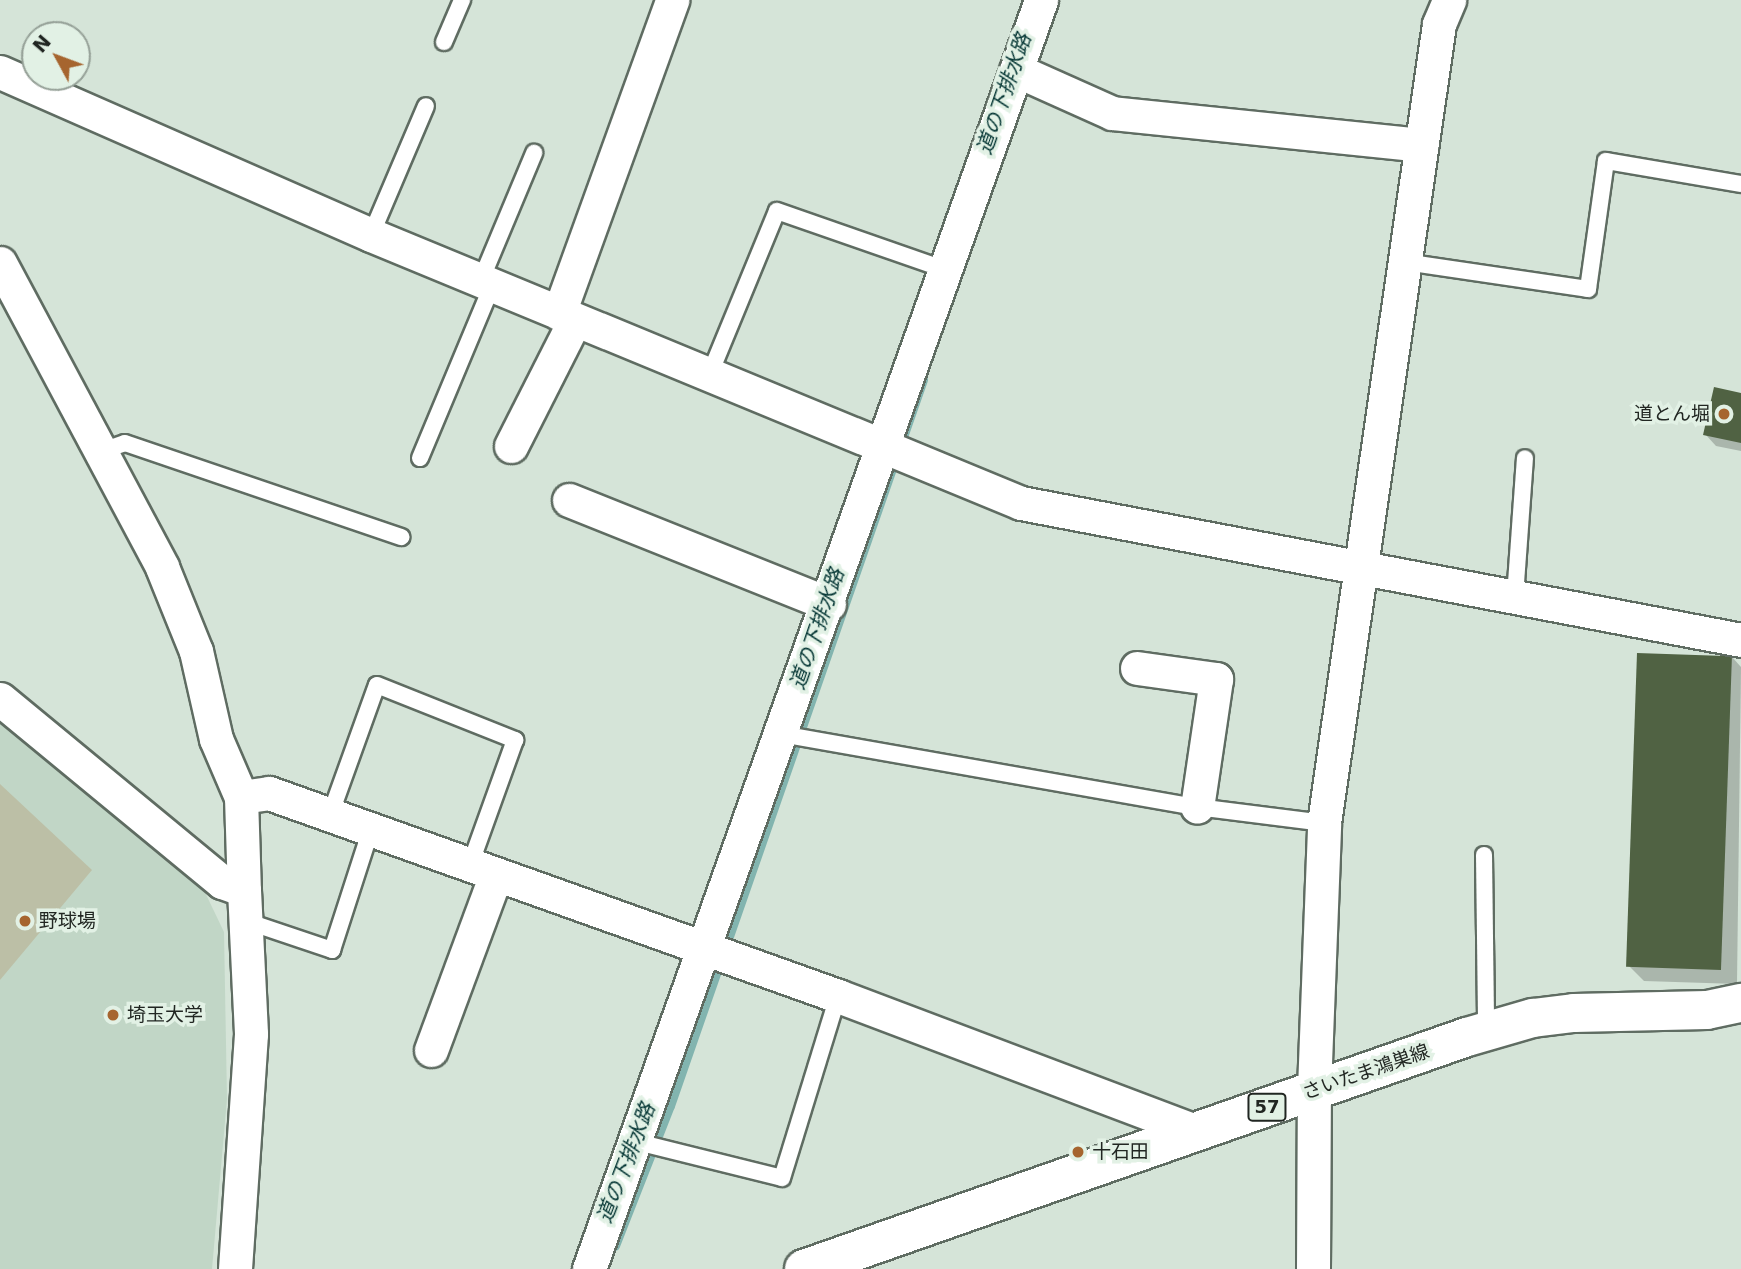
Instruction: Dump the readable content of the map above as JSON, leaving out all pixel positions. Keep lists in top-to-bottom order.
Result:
{
  "streets": {
    "main road": ["さいたま鴻巣線", "57"]
  },
  "water": ["道の下排水路"],
  "places": [
    "道とん堀",
    "野球場",
    "埼玉大学",
    "十石田"
  ],
  "north": "top left"
}
